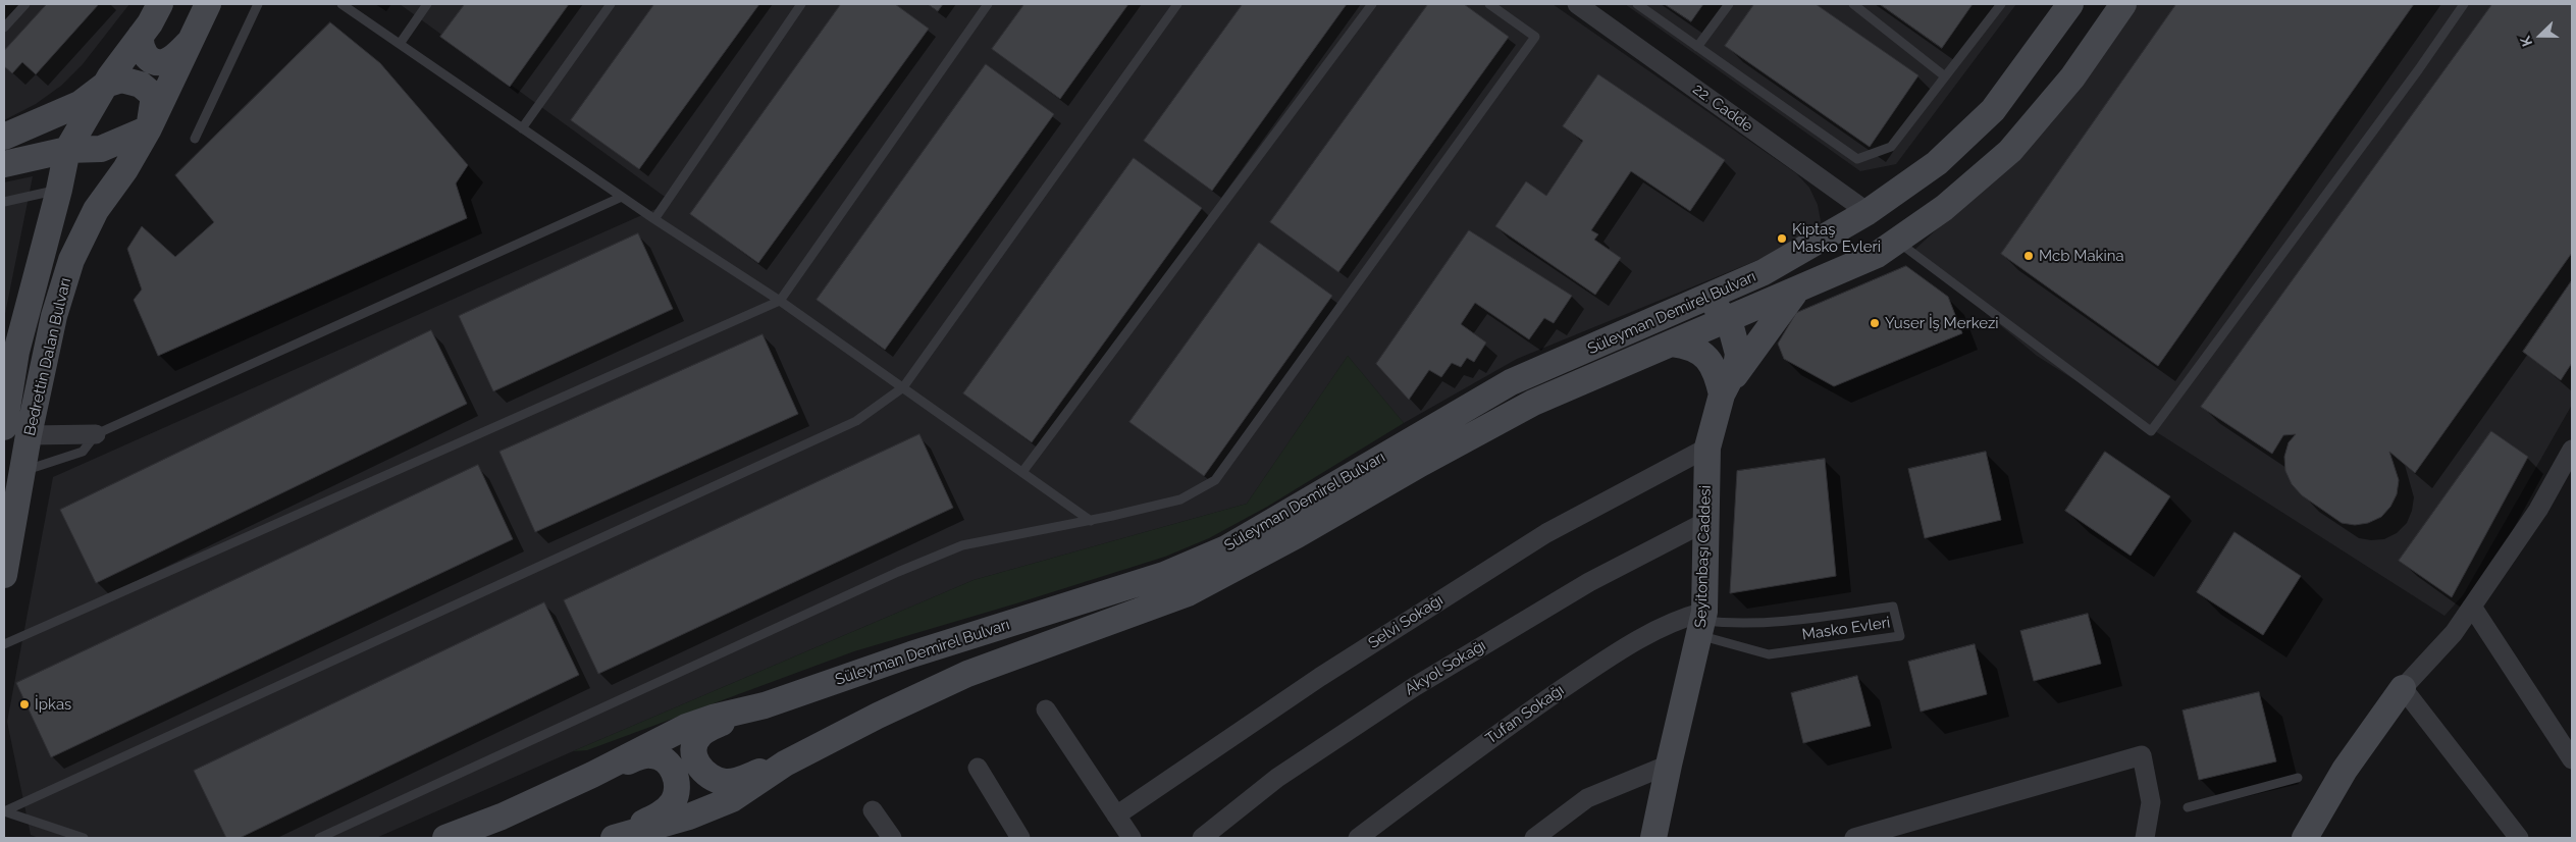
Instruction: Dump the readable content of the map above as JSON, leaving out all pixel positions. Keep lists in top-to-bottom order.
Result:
{
  "streets": {
    "main road": ["Süleyman Demirel Bulvarı", "Bedrettin Dalan Bulvarı", "Seyitonbaşı Caddesi"],
    "street": [
      "22. Cadde",
      "Selvi Sokağı",
      "Akyol Sokağı",
      "Tufan Sokağı"
    ],
    "lane": ["Masko Evleri"]
  },
  "crossings": [
    ["22. Cadde", "Süleyman Demirel Bulvarı"],
    ["Süleyman Demirel Bulvarı", "Seyitonbaşı Caddesi"],
    ["Seyitonbaşı Caddesi", "Selvi Sokağı"],
    ["Seyitonbaşı Caddesi", "Masko Evleri"],
    ["Seyitonbaşı Caddesi", "Akyol Sokağı"],
    ["Seyitonbaşı Caddesi", "Tufan Sokağı"],
    ["Masko Evleri", "Tufan Sokağı"]
  ],
  "places": [
    "Kiptaş Masko Evleri",
    "Mcb Makina",
    "Yuser İş Merkezi",
    "İpkas"
  ],
  "north": "left"
}
